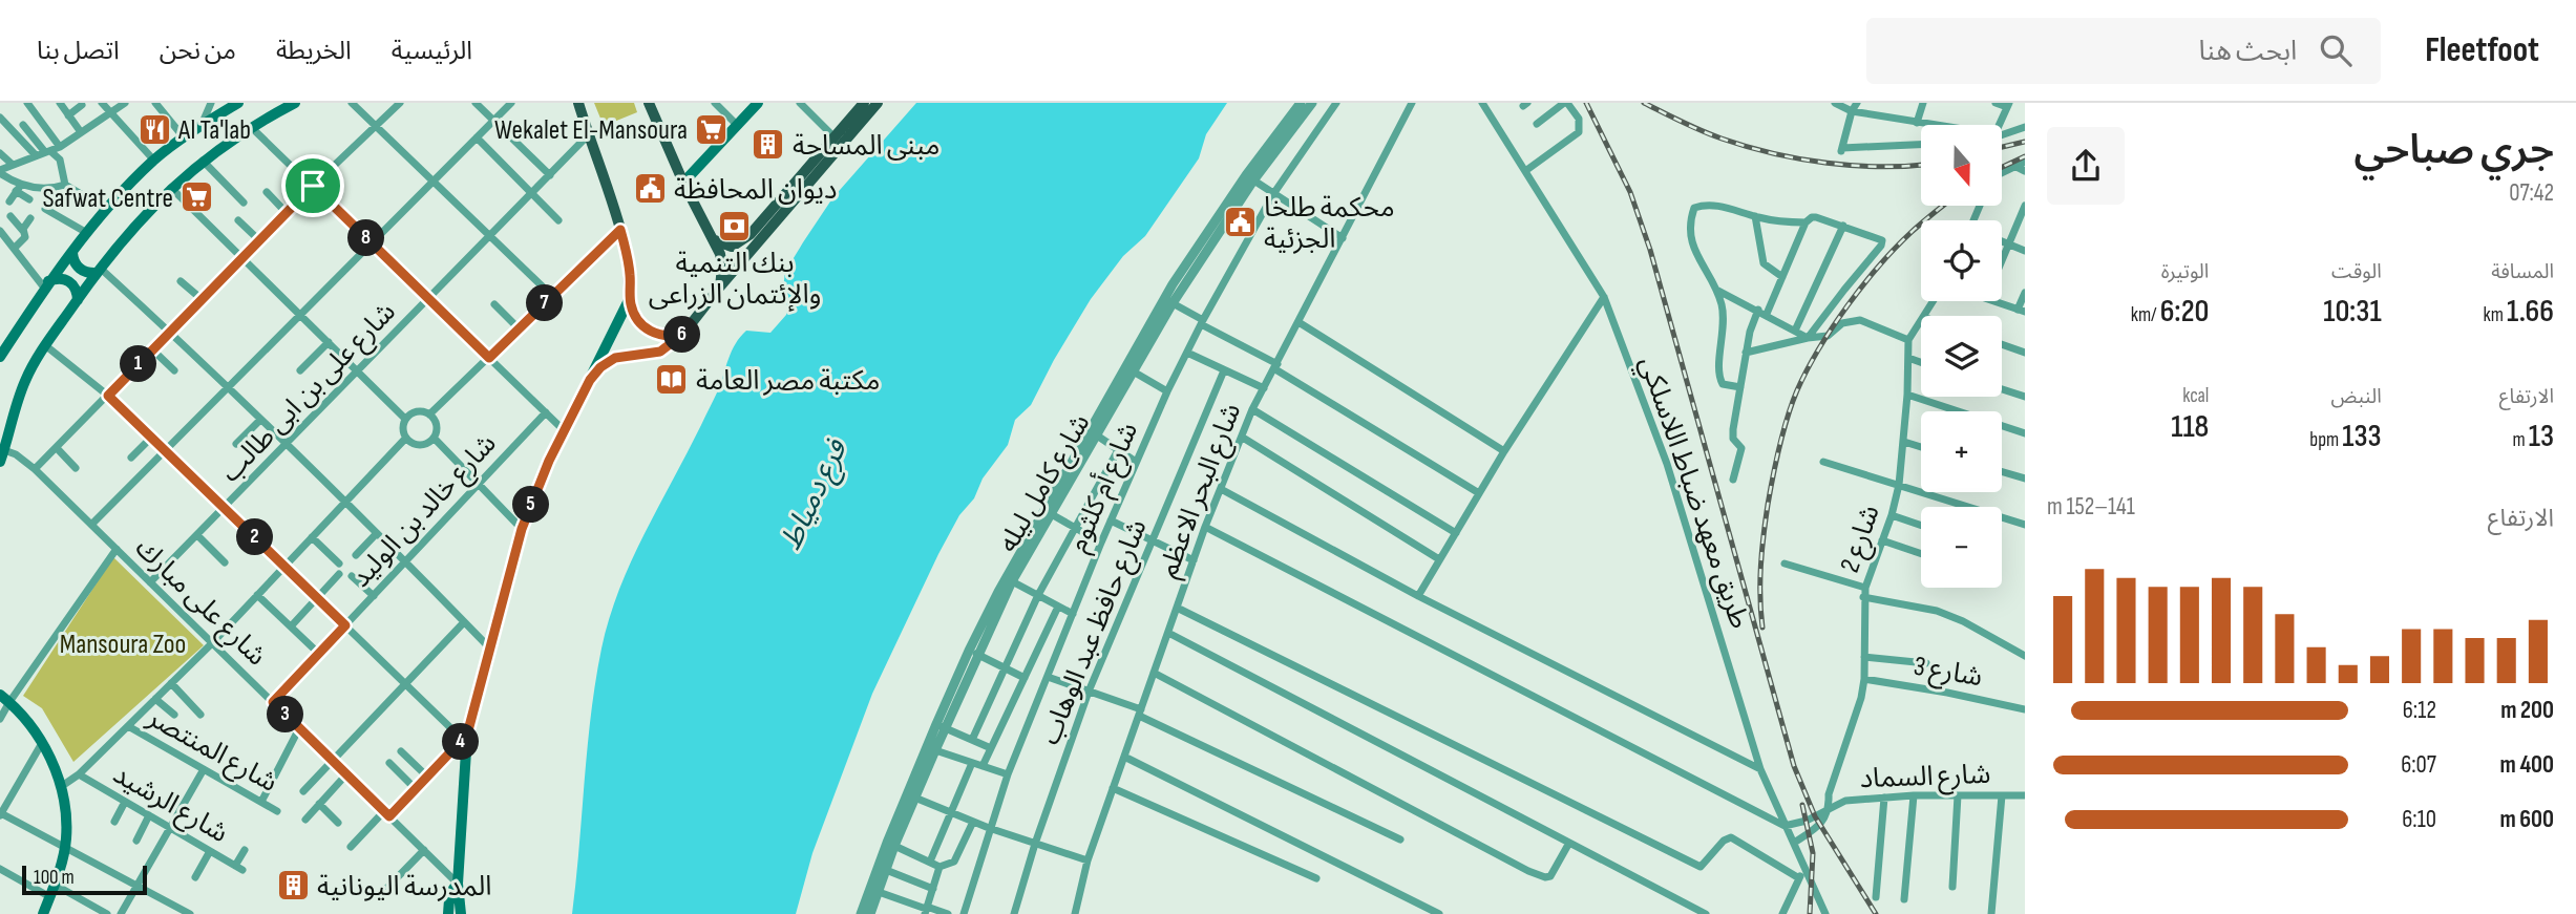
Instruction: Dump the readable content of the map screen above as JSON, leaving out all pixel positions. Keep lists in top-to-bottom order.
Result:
{
  "streets": {
    "street": [
      "شارع على بن ابى طالب",
      "شارع كامل ليله",
      "شارع أم كلثوم",
      "شارع البحر الاعظم",
      "طريق معهد ضباط اللاسلكي",
      "شارع خالد بن الوليد",
      "شارع 2",
      "شارع على مبارك",
      "شارع حافظ عبد الوهاب",
      "شارع 3",
      "شارع المنتصر",
      "شارع السماد",
      "شارع الرشيد"
    ]
  },
  "crossings": [
    ["شارع على بن ابى طالب", "شارع على مبارك"],
    ["طريق معهد ضباط اللاسلكي", "شارع السماد"],
    ["شارع خالد بن الوليد", "شارع على مبارك"],
    ["شارع 2", "شارع 3"],
    ["شارع 2", "شارع السماد"]
  ],
  "water": ["فرع دمياط"],
  "parks": ["Mansoura Zoo"],
  "places": {
    "restaurant": ["Al Ta'lab"],
    "supermarket": ["Wekalet El-Mansoura", "Safwat Centre"],
    "building": ["مبنى المساحة", "المدرسة اليونانية"],
    "public building": ["ديوان المحافظة", "محكمة طلخا الجزئية"],
    "bank": ["بنك التنمية والإئتمان الزراعى"],
    "library": ["مكتبة مصر العامة"]
  },
  "scale_bar": "100 m",
  "north": "bottom",
  "page": {
    "header": "Fleetfoot",
    "search": "ابحث هنا",
    "nav": [
      "الرئيسية",
      "الخريطة",
      "من نحن",
      "اتصل بنا"
    ],
    "heading": ["جري صباحي", "07:42"],
    "map_buttons": ["+", "−"],
    "pins": [
      "8",
      "7",
      "6",
      "1",
      "5",
      "2",
      "3",
      "4"
    ],
    "stats": [
      ["المسافة", "1.66 km"],
      ["الوقت", "10:31"],
      ["الوتيرة", "6:20 /km"],
      ["الارتفاع", "13 m"],
      ["النبض", "133 bpm"],
      ["kcal", "118"]
    ],
    "chart": ["الارتفاع", "141–152 m"],
    "list": [
      {
        "name": "200 m",
        "note": "6:12"
      },
      {
        "name": "400 m",
        "note": "6:07"
      },
      {
        "name": "600 m",
        "note": "6:10"
      }
    ],
    "scale": "100 m"
  }
}
